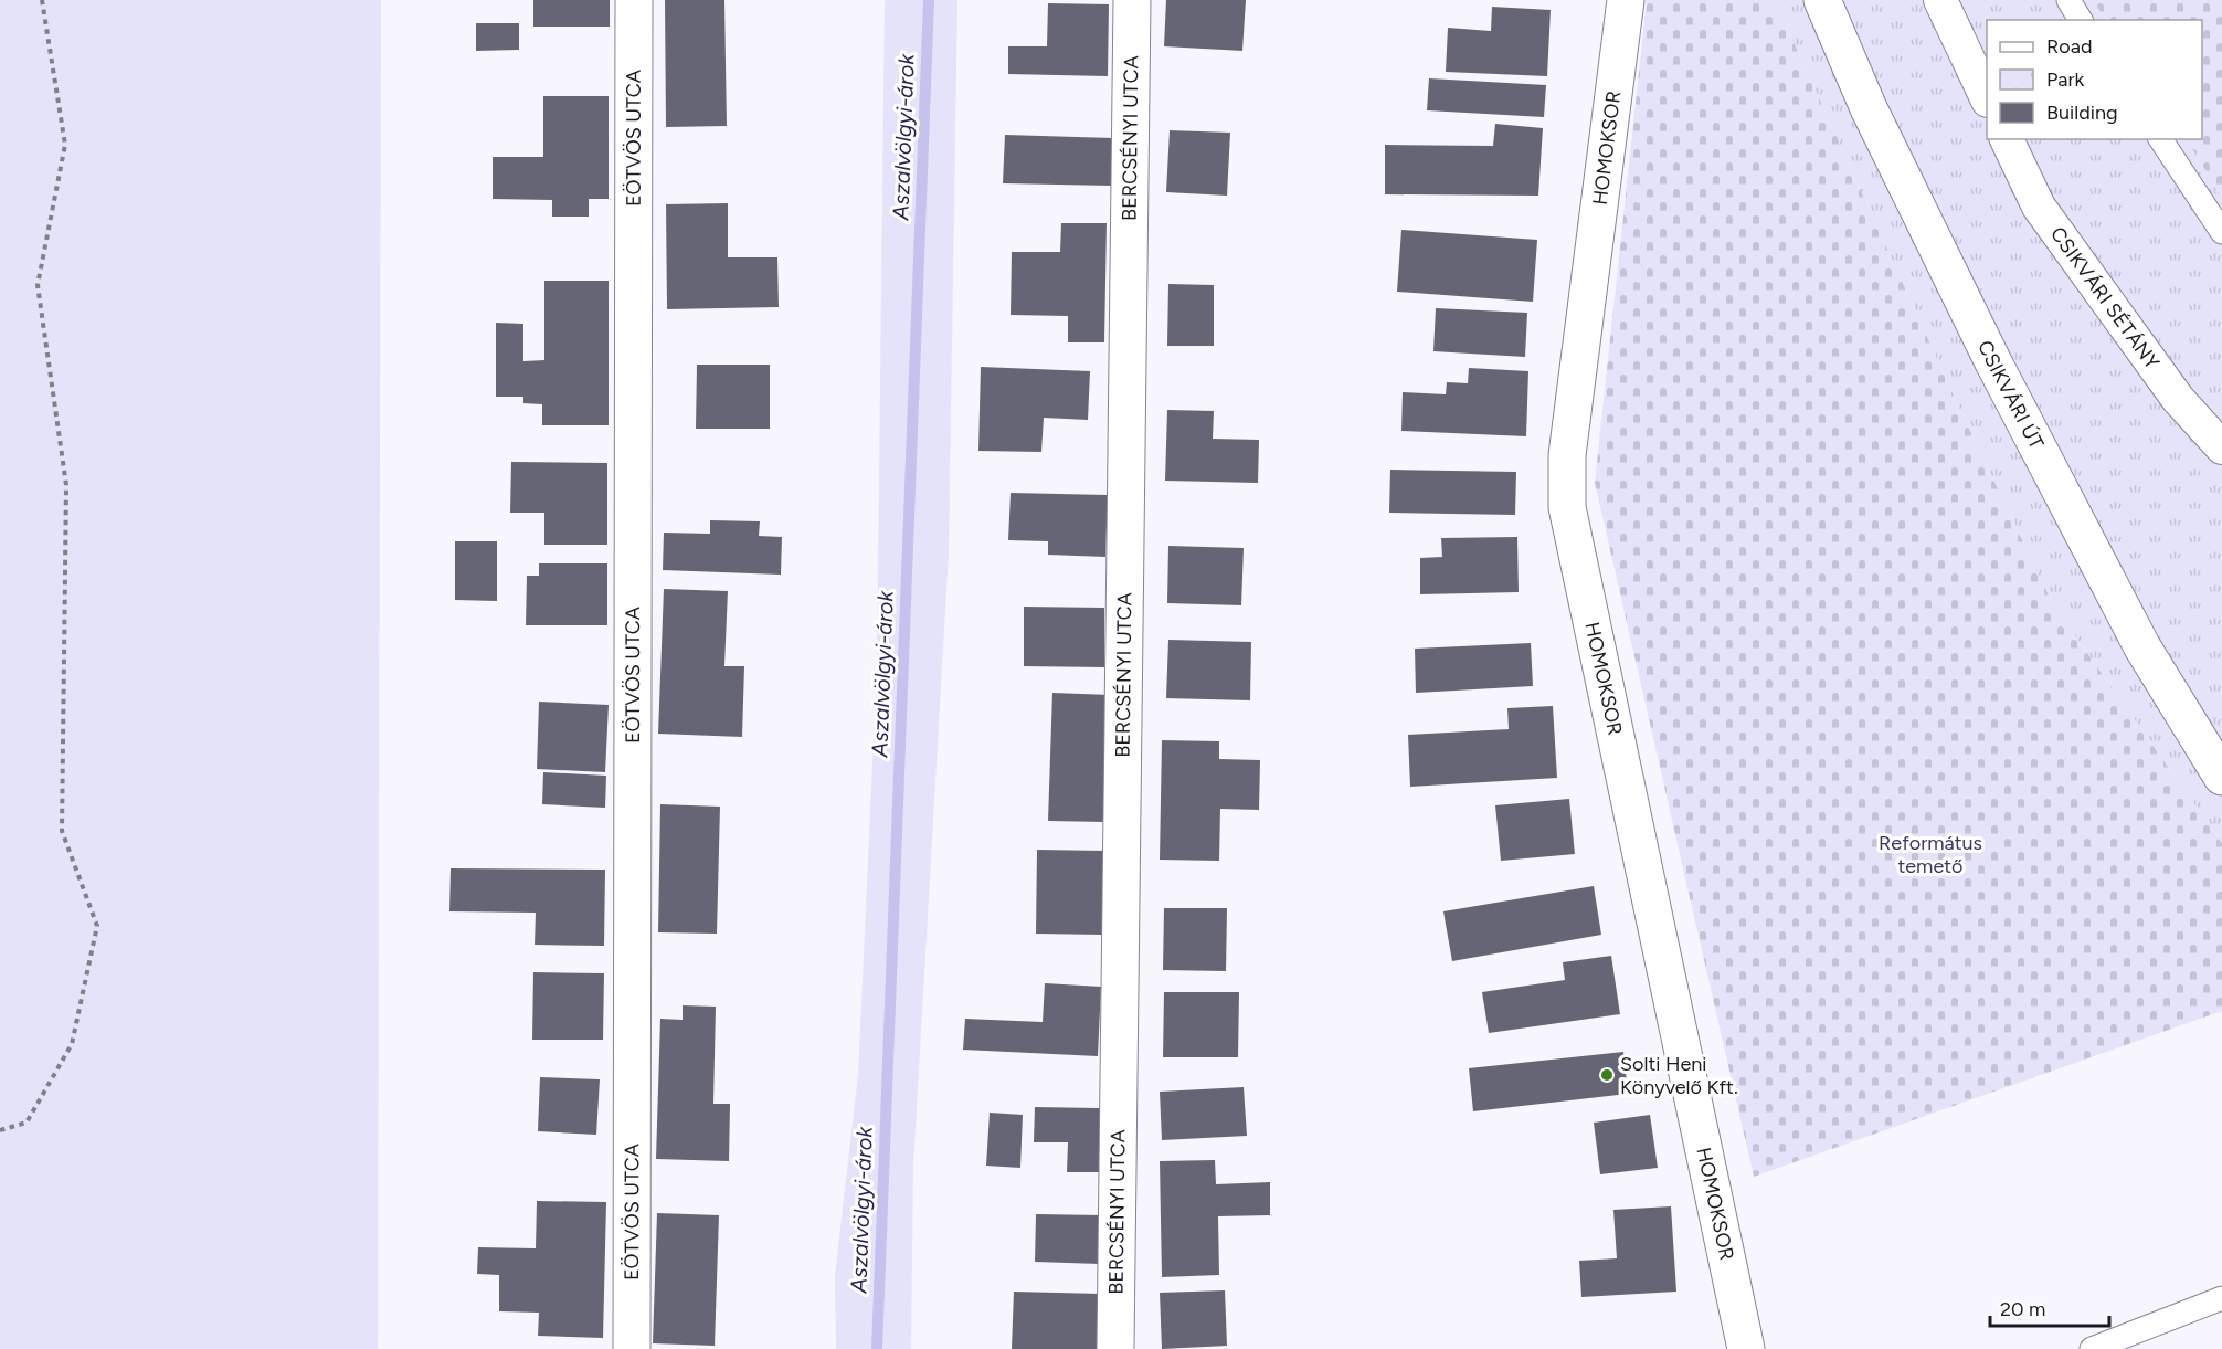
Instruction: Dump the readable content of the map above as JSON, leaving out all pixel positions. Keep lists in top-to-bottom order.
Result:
{
  "streets": {
    "street": [
      "EÖTVÖS UTCA",
      "BERCSÉNYI UTCA",
      "HOMOKSOR",
      "CSIKVÁRI SÉTÁNY",
      "CSIKVÁRI ÚT"
    ]
  },
  "water": ["Aszalvölgyi-árok"],
  "parks": ["Református temető"],
  "places": ["Solti Heni Könyvelő Kft."],
  "legend": ["Road", "Park", "Building"],
  "scale_bar": "20 m"
}
